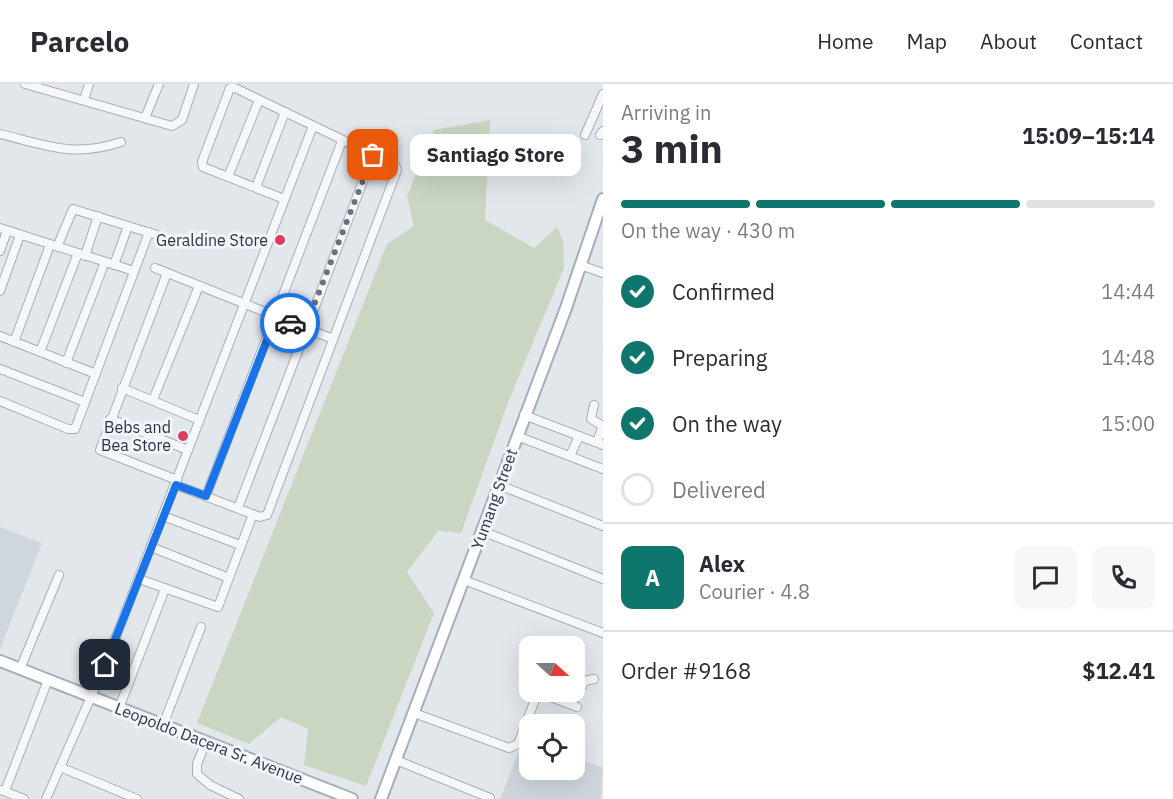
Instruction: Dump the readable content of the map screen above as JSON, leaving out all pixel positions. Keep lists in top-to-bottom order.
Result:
{
  "streets": {
    "main road": ["Yumang Street", "Leopoldo Dacera Sr. Avenue"]
  },
  "places": ["Santiago Store", "Geraldine Store", "Bebs and Bea Store"],
  "north": "right",
  "page": {
    "header": "Parcelo",
    "nav": [
      "Home",
      "Map",
      "About",
      "Contact"
    ],
    "heading": ["3 min", "Arriving in", "15:09–15:14"],
    "panel": [
      "Alex",
      "Courier · 4.8",
      "Order #9168",
      "$12.41"
    ],
    "bubble": "Santiago Store",
    "bar": "On the way · 430 m",
    "list": [
      ["Confirmed", "14:44"],
      ["Preparing", "14:48"],
      ["On the way", "15:00"],
      "Delivered"
    ],
    "round": "A"
  }
}
